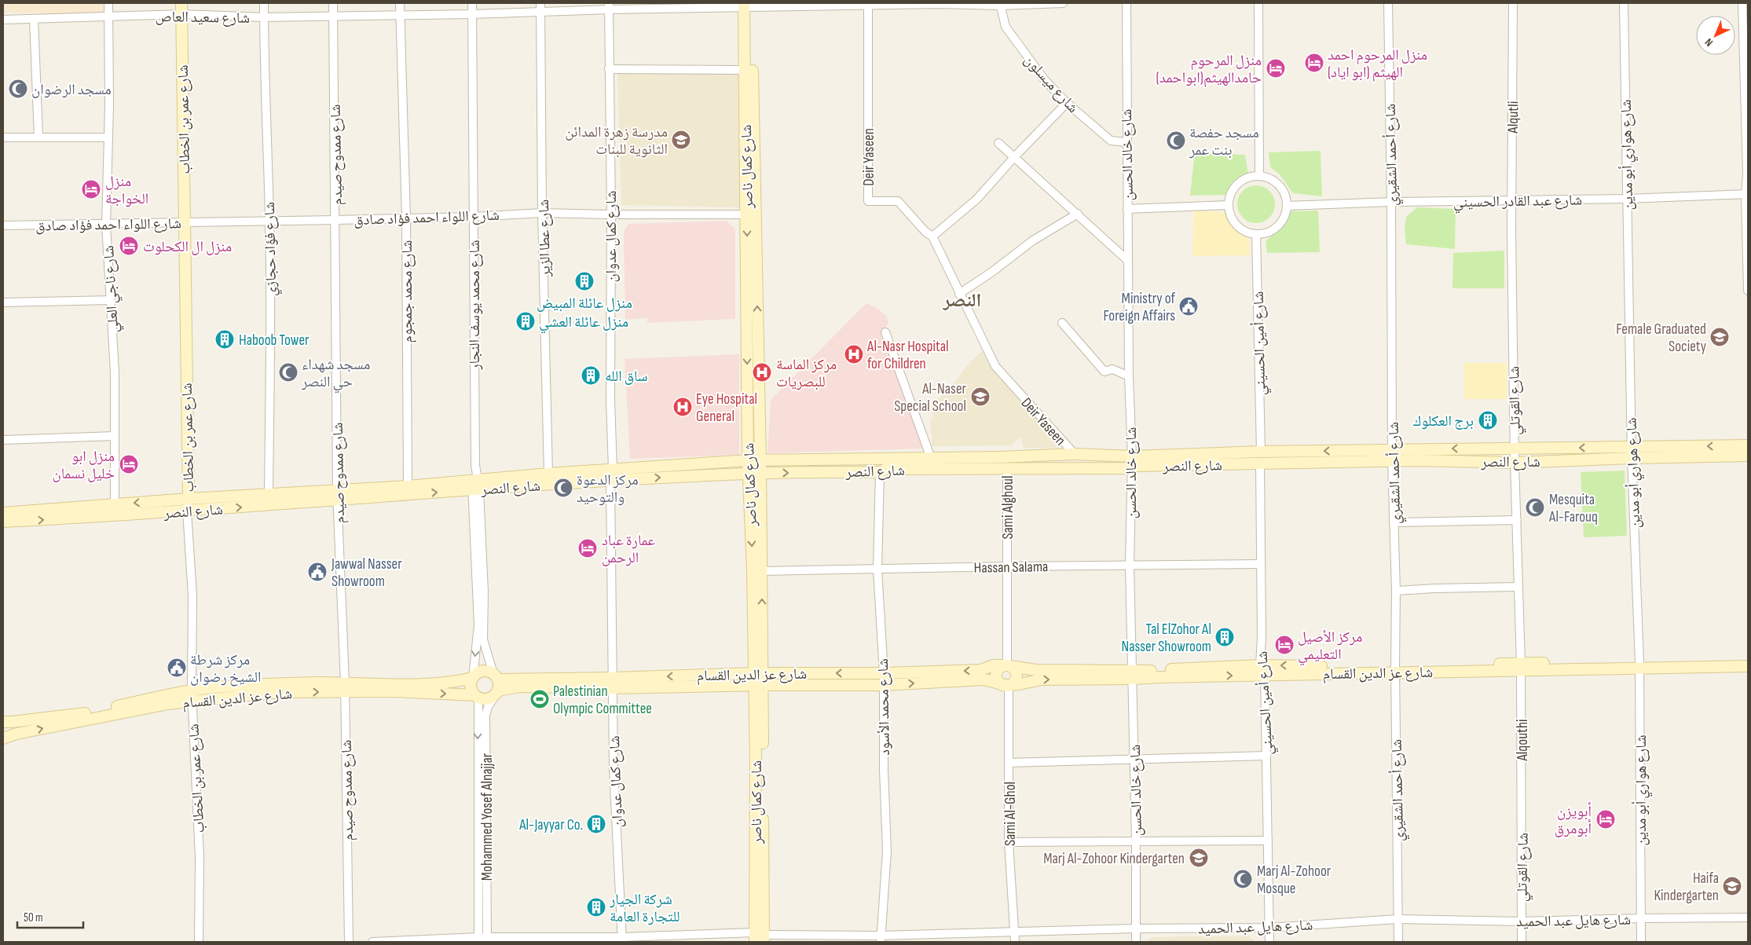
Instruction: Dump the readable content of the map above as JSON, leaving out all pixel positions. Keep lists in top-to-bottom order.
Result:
{
  "streets": {
    "main road": [
      "شارع عمر بن الخطاب",
      "شارع كمال ناصر",
      "شارع النصر",
      "شارع عز الدين القسام"
    ],
    "street": [
      "شارع سعيد العاص",
      "شارع ميسلون",
      "Alqutli",
      "شارع ممدوح صيدم",
      "شارع خالد الحسن",
      "شارع أحمد الشقيري",
      "شارع هواري أبو مدين",
      "Deir Yaseen",
      "شارع عبد القادر الحسيني",
      "شارع اللواء احمد فؤاد صادق",
      "شارع كمال عدوان",
      "شارع عطا الزير",
      "شارع فؤاد حجازي",
      "شارع ناجي العلي",
      "شارع محمد جمجوم",
      "شارع محمد يوسف النجار",
      "شارع أمين الحسيني",
      "شارع القوتلي",
      "Sami Alghoul",
      "Hassan Salama",
      "شارع محمد الأسود",
      "Alqouthi",
      "Sami Al-Ghol",
      "Mohammed Yosef Alnajjar",
      "شارع هايل عبد الحميد"
    ]
  },
  "crossings": [
    ["شارع سعيد العاص", "شارع ميسلون"],
    ["شارع سعيد العاص", "شارع عمر بن الخطاب"],
    ["شارع سعيد العاص", "شارع ممدوح صيدم"],
    ["شارع سعيد العاص", "Deir Yaseen"],
    ["شارع سعيد العاص", "شارع كمال ناصر"],
    ["شارع سعيد العاص", "شارع كمال عدوان"],
    ["شارع سعيد العاص", "شارع عطا الزير"],
    ["شارع سعيد العاص", "شارع فؤاد حجازي"],
    ["شارع سعيد العاص", "شارع ناجي العلي"],
    ["شارع سعيد العاص", "شارع محمد جمجوم"],
    ["شارع سعيد العاص", "شارع محمد يوسف النجار"],
    ["شارع ميسلون", "شارع خالد الحسن"],
    ["Alqutli", "شارع عبد القادر الحسيني"],
    ["Alqutli", "شارع القوتلي"],
    ["شارع عمر بن الخطاب", "شارع اللواء احمد فؤاد صادق"],
    ["شارع عمر بن الخطاب", "شارع النصر"],
    ["شارع عمر بن الخطاب", "شارع عز الدين القسام"],
    ["شارع ممدوح صيدم", "شارع اللواء احمد فؤاد صادق"],
    ["شارع ممدوح صيدم", "شارع النصر"],
    ["شارع ممدوح صيدم", "شارع عز الدين القسام"],
    ["شارع خالد الحسن", "شارع النصر"],
    ["شارع خالد الحسن", "Hassan Salama"],
    ["شارع خالد الحسن", "شارع عز الدين القسام"],
    ["شارع خالد الحسن", "شارع هايل عبد الحميد"],
    ["شارع أحمد الشقيري", "شارع عبد القادر الحسيني"],
    ["شارع أحمد الشقيري", "شارع النصر"],
    ["شارع أحمد الشقيري", "شارع عز الدين القسام"],
    ["شارع أحمد الشقيري", "شارع هايل عبد الحميد"],
    ["شارع هواري أبو مدين", "شارع عبد القادر الحسيني"],
    ["شارع هواري أبو مدين", "شارع النصر"],
    ["شارع هواري أبو مدين", "شارع عز الدين القسام"],
    ["شارع هواري أبو مدين", "شارع هايل عبد الحميد"],
    ["Deir Yaseen", "شارع النصر"],
    ["شارع كمال ناصر", "شارع اللواء احمد فؤاد صادق"],
    ["شارع كمال ناصر", "شارع النصر"],
    ["شارع كمال ناصر", "Hassan Salama"],
    ["شارع كمال ناصر", "شارع عز الدين القسام"],
    ["شارع كمال ناصر", "شارع هايل عبد الحميد"],
    ["شارع عبد القادر الحسيني", "شارع أمين الحسيني"],
    ["شارع اللواء احمد فؤاد صادق", "شارع كمال عدوان"],
    ["شارع اللواء احمد فؤاد صادق", "شارع عطا الزير"],
    ["شارع اللواء احمد فؤاد صادق", "شارع فؤاد حجازي"],
    ["شارع اللواء احمد فؤاد صادق", "شارع ناجي العلي"],
    ["شارع اللواء احمد فؤاد صادق", "شارع محمد جمجوم"],
    ["شارع اللواء احمد فؤاد صادق", "شارع محمد يوسف النجار"],
    ["شارع كمال عدوان", "شارع النصر"],
    ["شارع كمال عدوان", "شارع عز الدين القسام"],
    ["شارع كمال عدوان", "شارع هايل عبد الحميد"],
    ["شارع عطا الزير", "شارع النصر"],
    ["شارع فؤاد حجازي", "شارع النصر"],
    ["شارع ناجي العلي", "شارع النصر"],
    ["شارع محمد جمجوم", "شارع النصر"],
    ["شارع محمد يوسف النجار", "شارع النصر"],
    ["شارع محمد يوسف النجار", "شارع عز الدين القسام"],
    ["شارع محمد يوسف النجار", "Mohammed Yosef Alnajjar"],
    ["شارع أمين الحسيني", "شارع النصر"],
    ["شارع أمين الحسيني", "Hassan Salama"],
    ["شارع أمين الحسيني", "شارع عز الدين القسام"],
    ["شارع أمين الحسيني", "شارع هايل عبد الحميد"],
    ["شارع القوتلي", "شارع النصر"],
    ["شارع القوتلي", "شارع عز الدين القسام"],
    ["شارع القوتلي", "Alqouthi"],
    ["شارع القوتلي", "شارع هايل عبد الحميد"],
    ["شارع النصر", "Sami Alghoul"],
    ["شارع النصر", "شارع محمد الأسود"],
    ["Sami Alghoul", "Hassan Salama"],
    ["Sami Alghoul", "شارع عز الدين القسام"],
    ["Sami Alghoul", "Sami Al-Ghol"],
    ["Hassan Salama", "شارع محمد الأسود"],
    ["شارع عز الدين القسام", "شارع محمد الأسود"],
    ["شارع عز الدين القسام", "Alqouthi"],
    ["شارع عز الدين القسام", "Sami Al-Ghol"],
    ["شارع عز الدين القسام", "Mohammed Yosef Alnajjar"],
    ["شارع محمد الأسود", "شارع هايل عبد الحميد"],
    ["Sami Al-Ghol", "شارع هايل عبد الحميد"],
    ["Mohammed Yosef Alnajjar", "شارع هايل عبد الحميد"]
  ],
  "districts": ["النصر"],
  "places": {
    "hotel": [
      "منزل المرحوم احمد الهيثم (ابو اياد)",
      "منزل المرحوم حامدالهيثم(ابواحمد)",
      "منزل الخواجة",
      "منزل ال الكحلوت",
      "منزل ابو خليل نسمان",
      "عمارة عباد الرحمن",
      "مركز الأصيل التعليمي",
      "أبويزن أبومرق"
    ],
    "mosque": [
      "مسجد الرضوان",
      "مسجد حفصة بنت عمر",
      "مسجد شهداء حي النصر",
      "مركز الدعوة والتوحيد",
      "Mesquita Al-Farouq",
      "Marj Al-Zohoor Mosque"
    ],
    "school or university": [
      "مدرسة زهرة المدائن الثانوية للبنات",
      "Female Graduated Society",
      "Al-Naser Special School",
      "Marj Al-Zohoor Kindergarten",
      "Haifa Kindergarten"
    ],
    "building": [
      "منزل عائلة المبيض",
      "منزل عائلة العشي",
      "Haboob Tower",
      "ساق الله",
      "برج العكلوك",
      "Tal ElZohor Al Nasser Showroom",
      "Al-Jayyar Co.",
      "شركة الجيار للتجارة العامة"
    ],
    "public building": ["Ministry of Foreign Affairs", "Jawwal Nasser Showroom", "مركز شرطة الشيخ رضوان"],
    "hospital": ["Al-Nasr Hospital for Children", "مركز الماسة للبصريات", "Eye Hospital General"],
    "sports": ["Palestinian Olympic Committee"]
  },
  "scale_bar": "50 m",
  "north": "bottom left"
}
